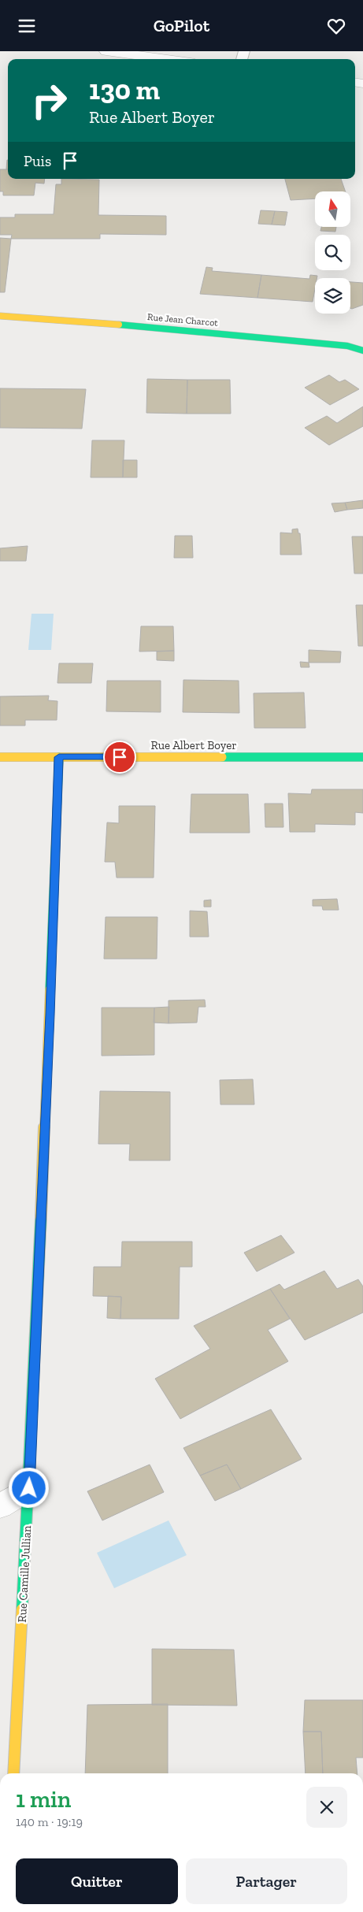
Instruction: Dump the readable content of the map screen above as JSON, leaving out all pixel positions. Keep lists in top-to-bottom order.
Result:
{
  "streets": {
    "street": ["Rue Jean Charcot", "Rue Albert Boyer", "Rue Camille Jullian"]
  },
  "crossings": [
    ["Rue Albert Boyer", "Rue Camille Jullian"]
  ],
  "north": "top",
  "page": {
    "header": "GoPilot",
    "turn": ["130 m", "Rue Albert Boyer"],
    "then": "Puis",
    "heading": ["1 min", "140 m · 19:19"],
    "buttons": ["Quitter", "Partager"]
  }
}
